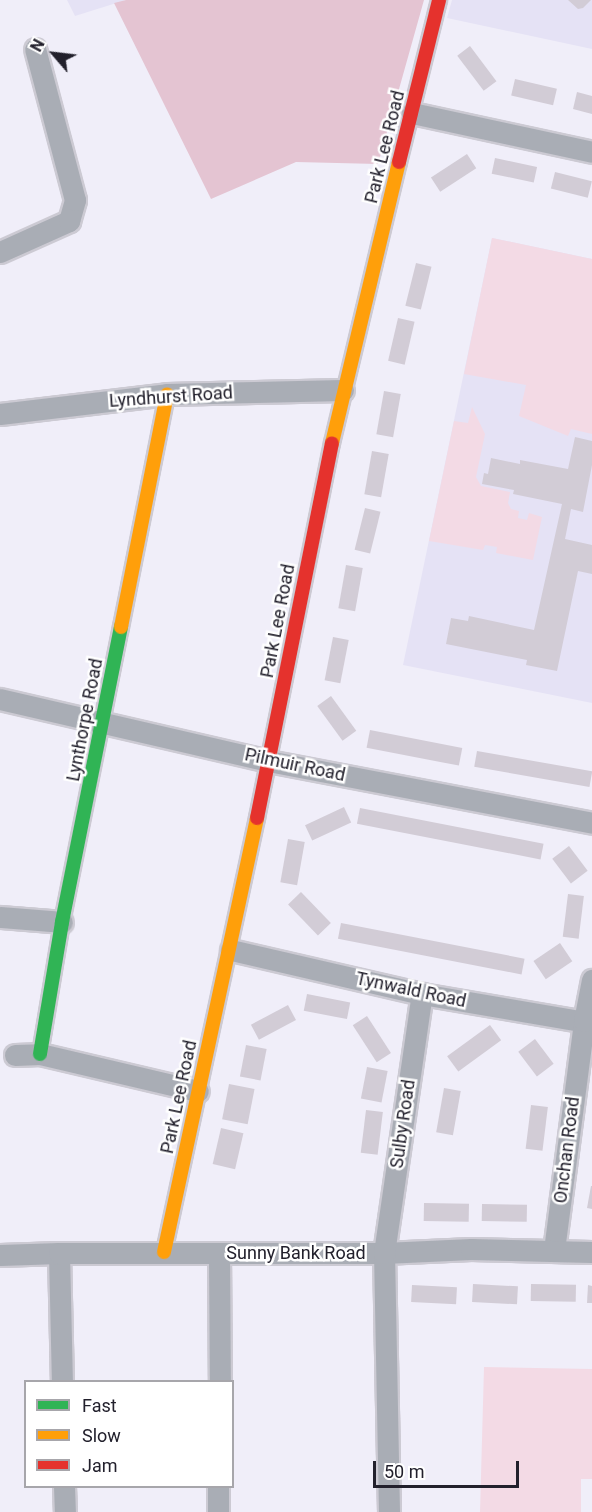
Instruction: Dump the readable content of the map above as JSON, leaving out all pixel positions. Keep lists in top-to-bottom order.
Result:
{
  "streets": {
    "street": [
      "Park Lee Road",
      "Lyndhurst Road",
      "Lynthorpe Road",
      "Pilmuir Road",
      "Tynwald Road",
      "Sulby Road",
      "Onchan Road",
      "Sunny Bank Road"
    ]
  },
  "crossings": [
    ["Park Lee Road", "Lyndhurst Road"],
    ["Park Lee Road", "Pilmuir Road"],
    ["Park Lee Road", "Tynwald Road"],
    ["Park Lee Road", "Sunny Bank Road"],
    ["Lyndhurst Road", "Lynthorpe Road"],
    ["Lynthorpe Road", "Pilmuir Road"],
    ["Tynwald Road", "Sulby Road"],
    ["Tynwald Road", "Onchan Road"],
    ["Sulby Road", "Sunny Bank Road"],
    ["Onchan Road", "Sunny Bank Road"]
  ],
  "legend": ["Fast", "Slow", "Jam"],
  "scale_bar": "50 m",
  "north": "top left"
}
